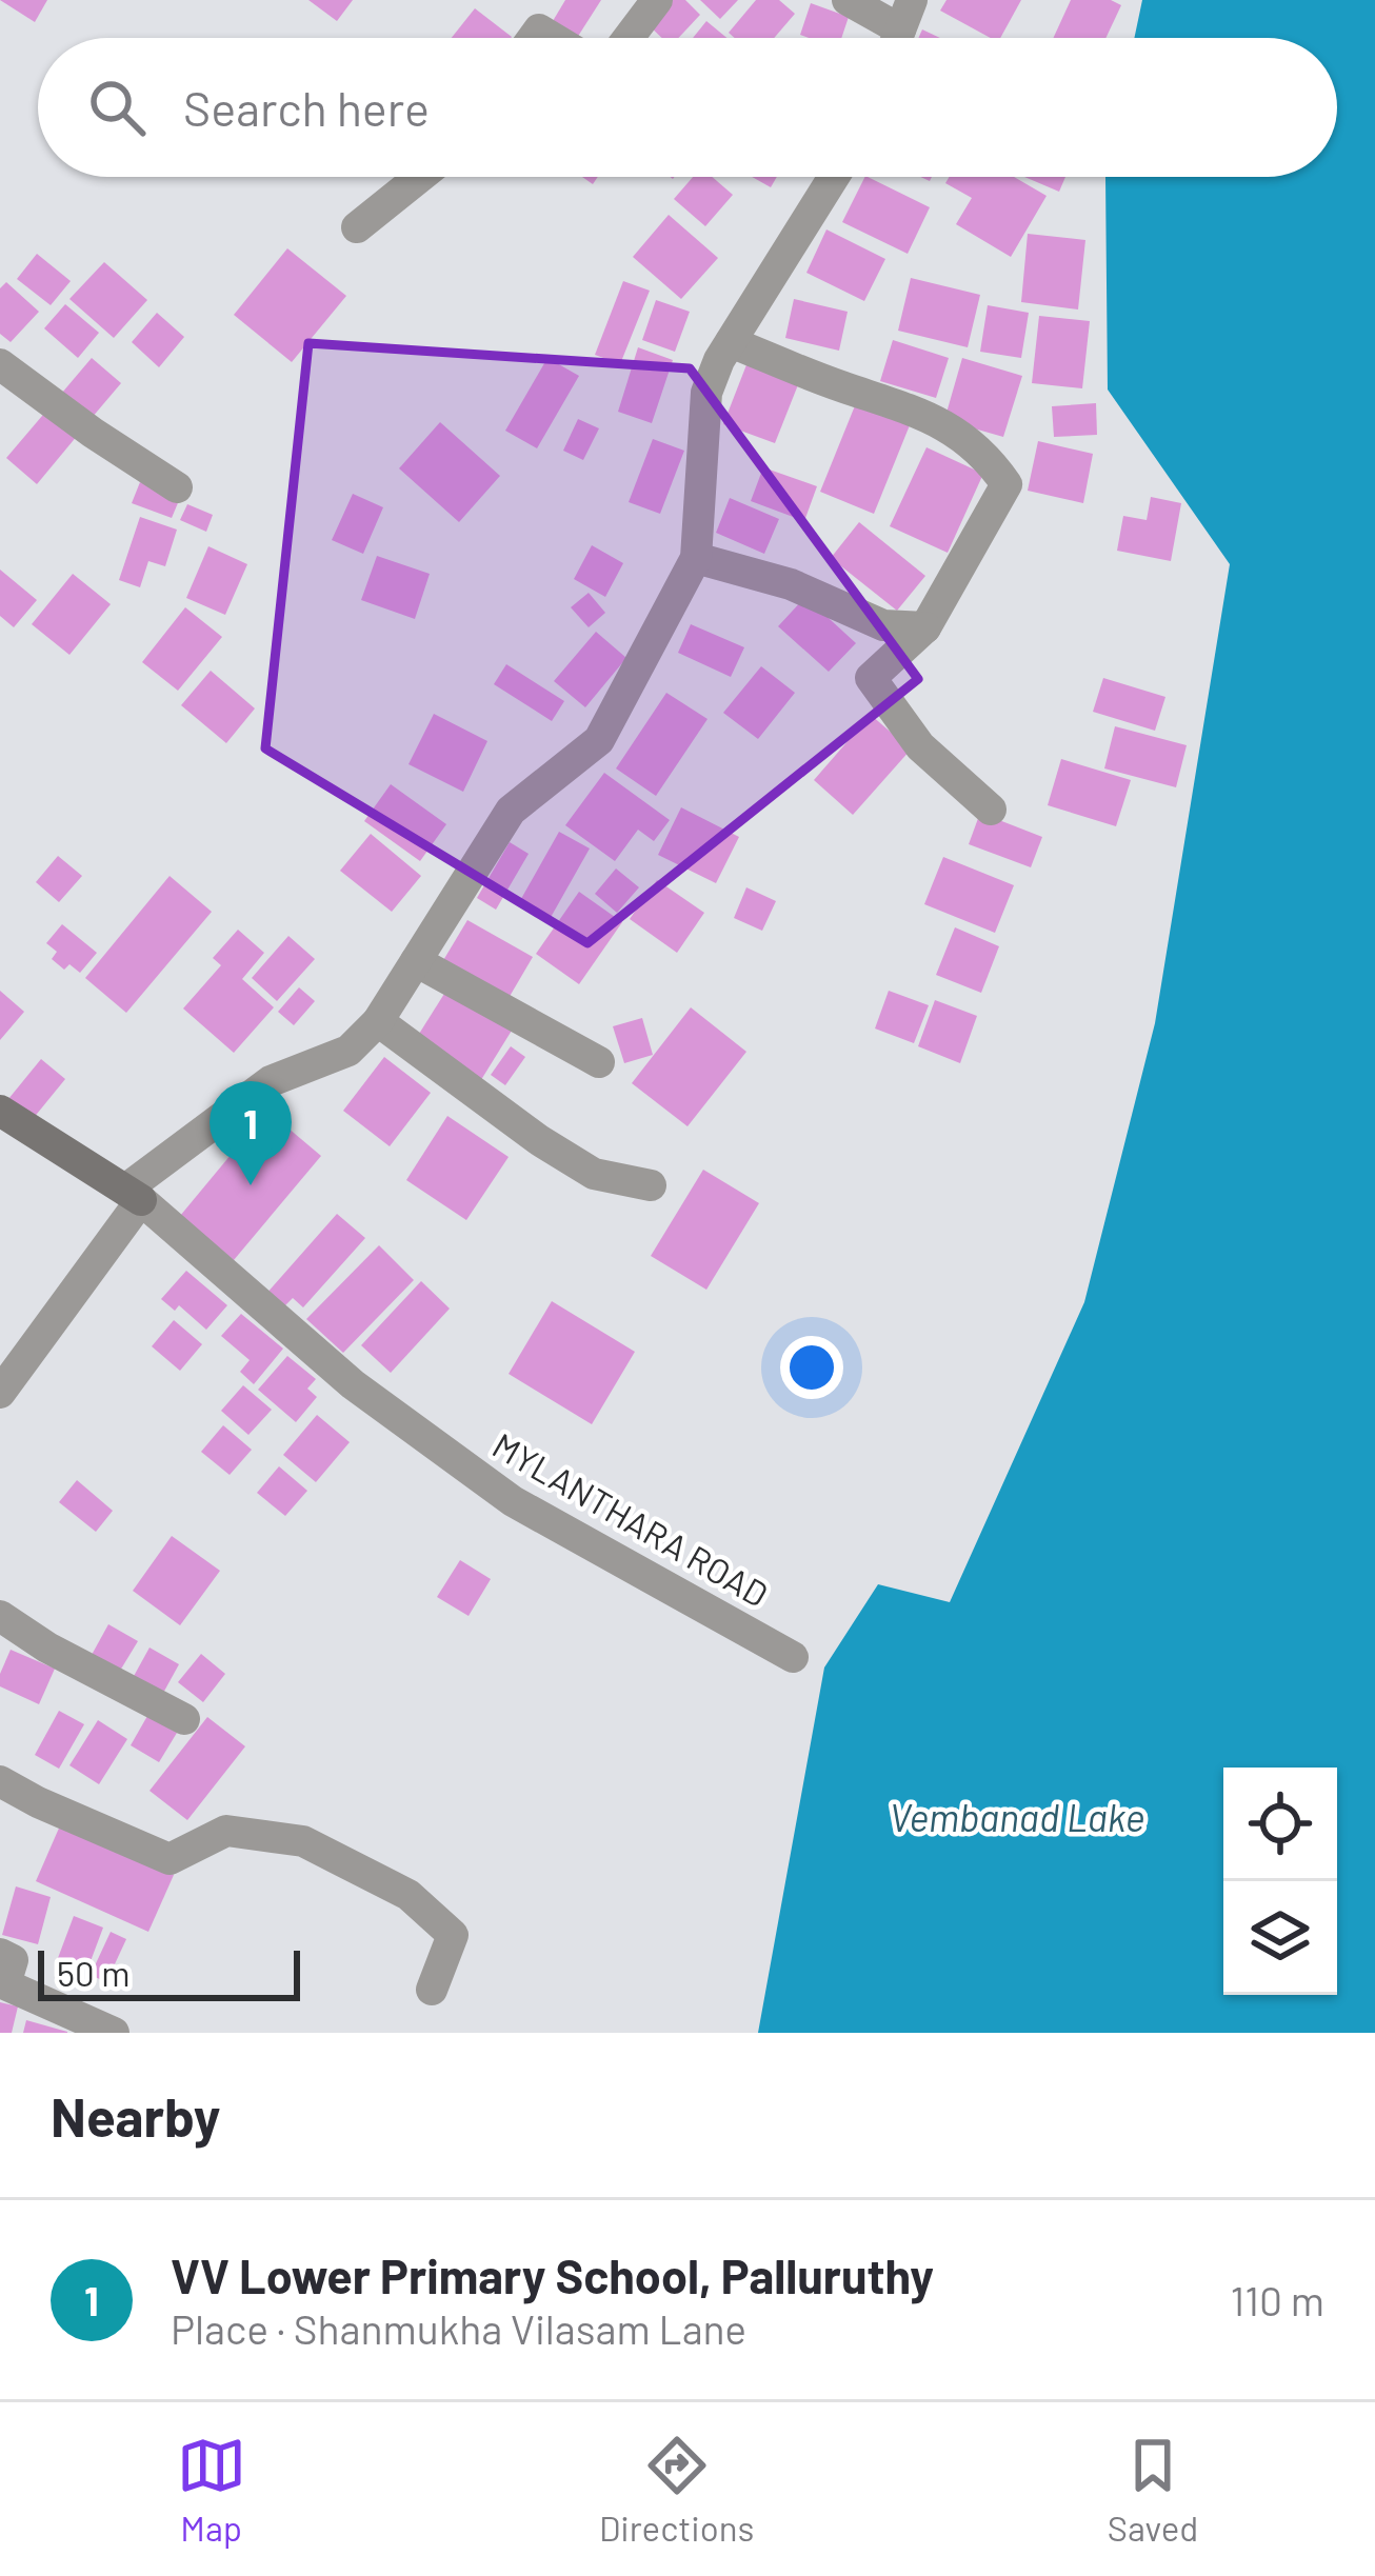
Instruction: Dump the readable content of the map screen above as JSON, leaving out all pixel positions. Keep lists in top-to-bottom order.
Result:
{
  "streets": {
    "street": ["MYLANTHARA ROAD"]
  },
  "water": ["Vembanad Lake"],
  "scale_bar": "50 m",
  "page": {
    "search": "Search here",
    "pins": "1",
    "scale": "50 m",
    "heading": "Nearby",
    "list": [
      {
        "mark": "1",
        "name": "VV Lower Primary School, Palluruthy",
        "note": "Place · Shanmukha Vilasam Lane",
        "value": "110 m"
      }
    ],
    "nav": ["Map", "Directions", "Saved"]
  }
}
